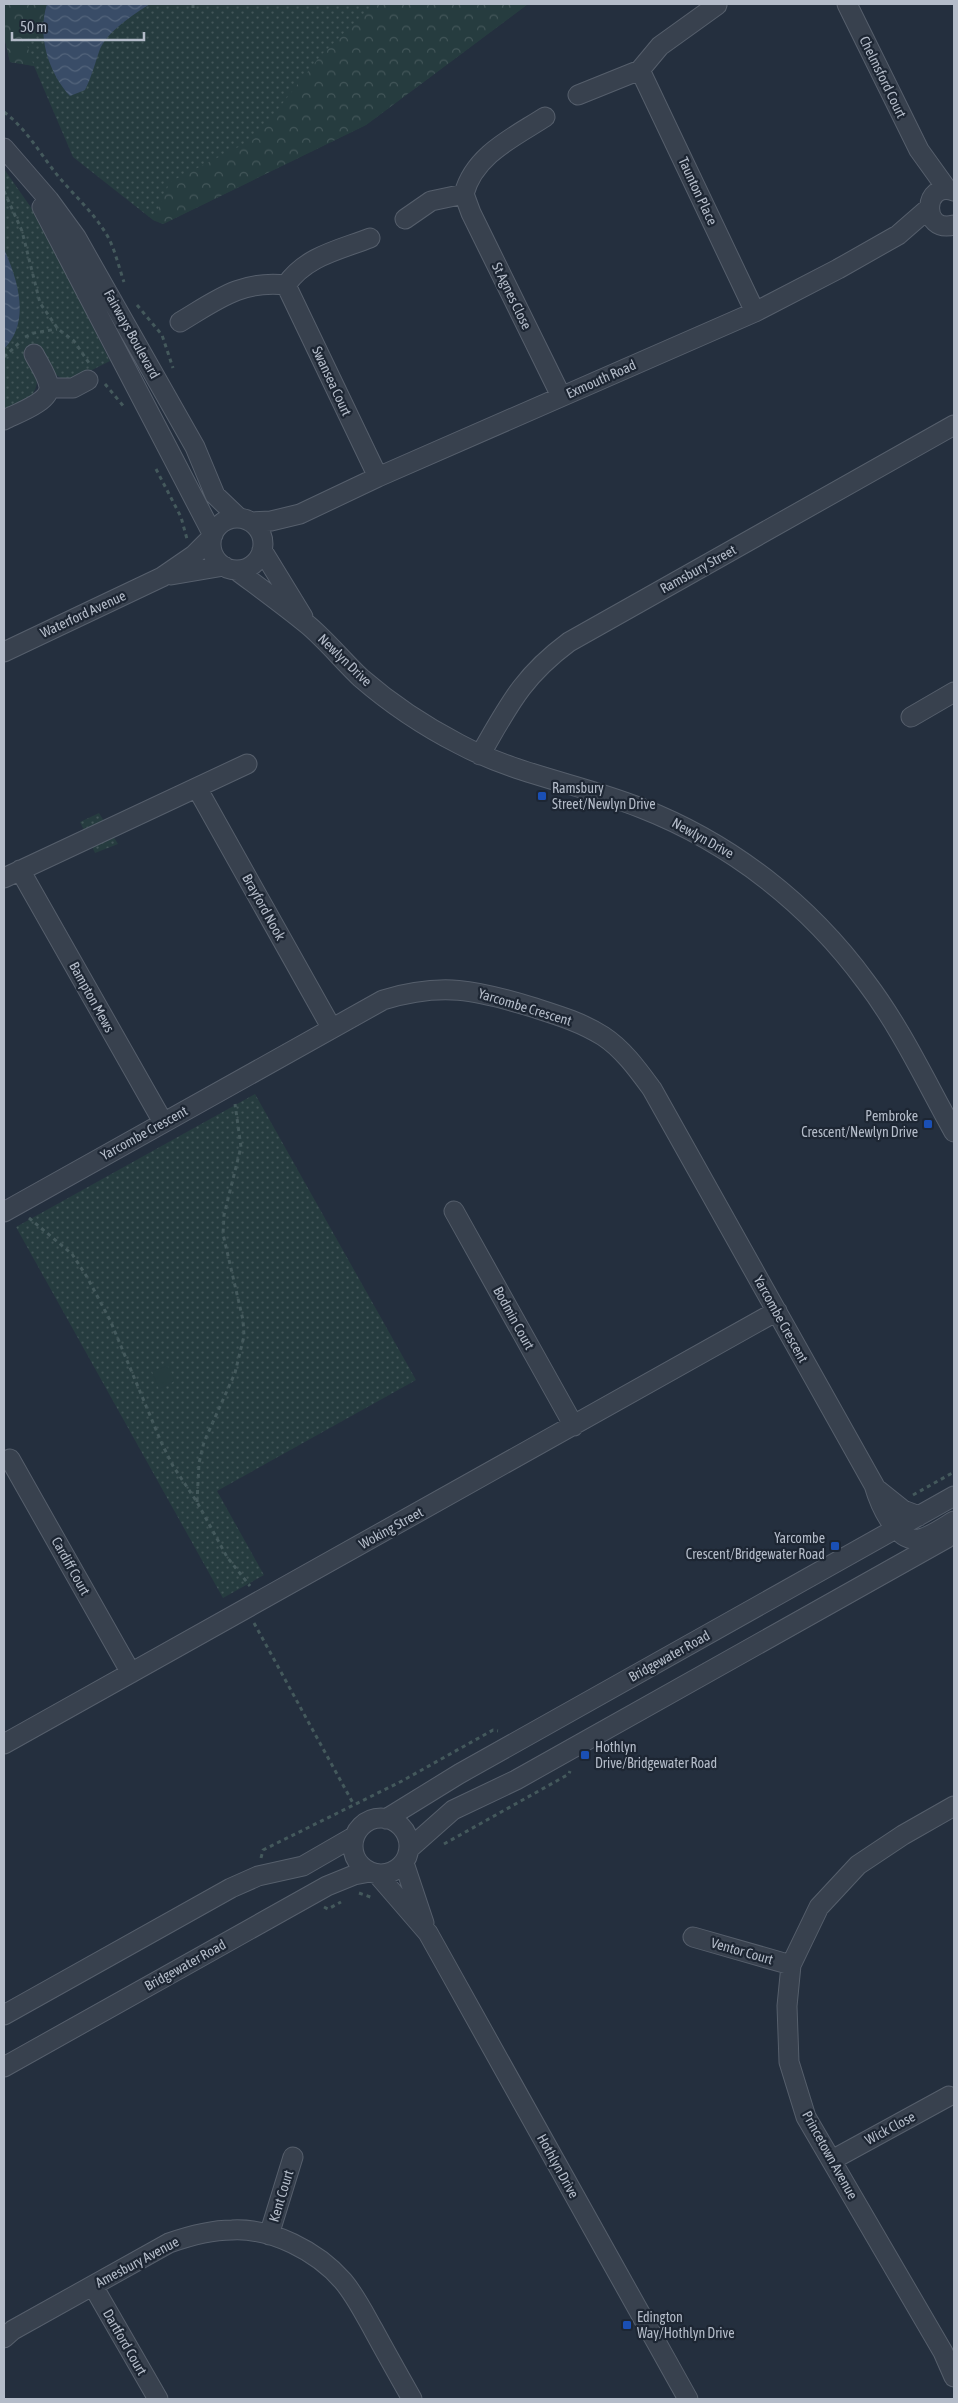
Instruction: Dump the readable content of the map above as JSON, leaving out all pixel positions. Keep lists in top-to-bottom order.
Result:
{
  "streets": {
    "street": [
      "Chelmsford Court",
      "Taunton Place",
      "St Agnes Close",
      "Fairways Boulevard",
      "Exmouth Road",
      "Swansea Court",
      "Ramsbury Street",
      "Waterford Avenue",
      "Newlyn Drive",
      "Brayford Nook",
      "Bampton Mews",
      "Yarcombe Crescent",
      "Bodmin Court",
      "Woking Street",
      "Cardiff Court",
      "Bridgewater Road",
      "Ventor Court",
      "Wick Close",
      "Princetown Avenue",
      "Hothlyn Drive",
      "Kent Court",
      "Amesbury Avenue",
      "Dartford Court"
    ]
  },
  "crossings": [
    ["Chelmsford Court", "Exmouth Road"],
    ["Taunton Place", "Exmouth Road"],
    ["St Agnes Close", "Exmouth Road"],
    ["Fairways Boulevard", "Exmouth Road"],
    ["Fairways Boulevard", "Waterford Avenue"],
    ["Fairways Boulevard", "Newlyn Drive"],
    ["Exmouth Road", "Swansea Court"],
    ["Exmouth Road", "Waterford Avenue"],
    ["Exmouth Road", "Newlyn Drive"],
    ["Ramsbury Street", "Newlyn Drive"],
    ["Waterford Avenue", "Newlyn Drive"],
    ["Brayford Nook", "Bampton Mews"],
    ["Brayford Nook", "Yarcombe Crescent"],
    ["Bampton Mews", "Yarcombe Crescent"],
    ["Yarcombe Crescent", "Woking Street"],
    ["Yarcombe Crescent", "Bridgewater Road"],
    ["Bodmin Court", "Woking Street"],
    ["Woking Street", "Cardiff Court"],
    ["Bridgewater Road", "Hothlyn Drive"],
    ["Ventor Court", "Princetown Avenue"],
    ["Wick Close", "Princetown Avenue"],
    ["Kent Court", "Amesbury Avenue"],
    ["Amesbury Avenue", "Dartford Court"]
  ],
  "places": {
    "transit": [
      "Ramsbury Street/Newlyn Drive",
      "Pembroke Crescent/Newlyn Drive",
      "Yarcombe Crescent/Bridgewater Road",
      "Hothlyn Drive/Bridgewater Road",
      "Edington Way/Hothlyn Drive"
    ]
  },
  "scale_bar": "50 m"
}
